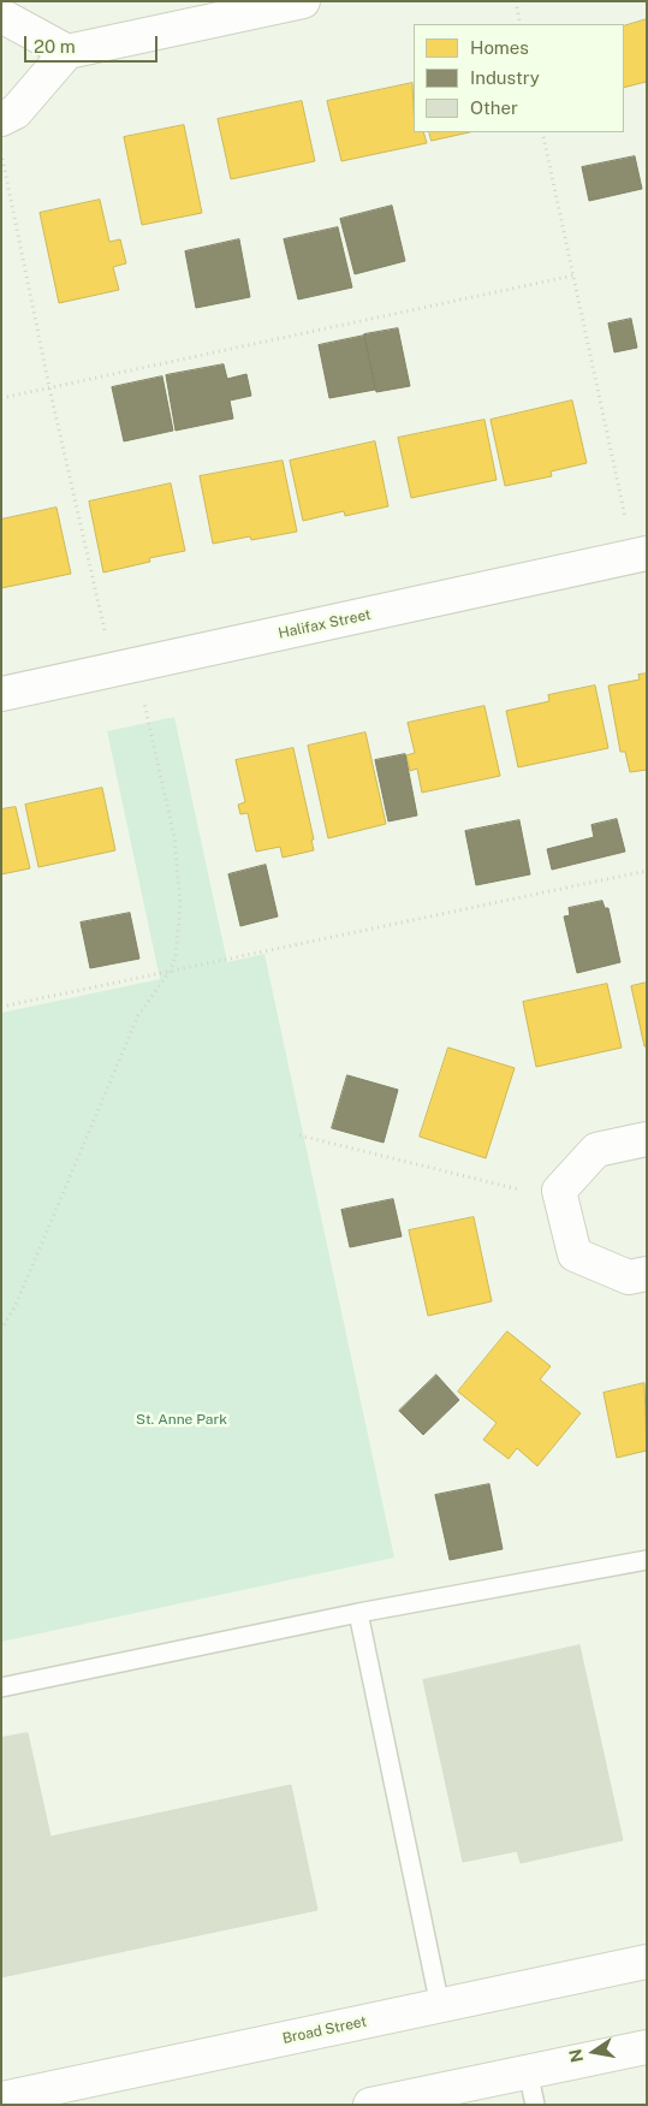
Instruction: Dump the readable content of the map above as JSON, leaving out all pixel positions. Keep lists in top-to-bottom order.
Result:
{
  "streets": {
    "street": ["Halifax Street", "Broad Street"]
  },
  "parks": ["St. Anne Park"],
  "legend": ["Homes", "Industry", "Other"],
  "scale_bar": "20 m",
  "north": "left"
}
